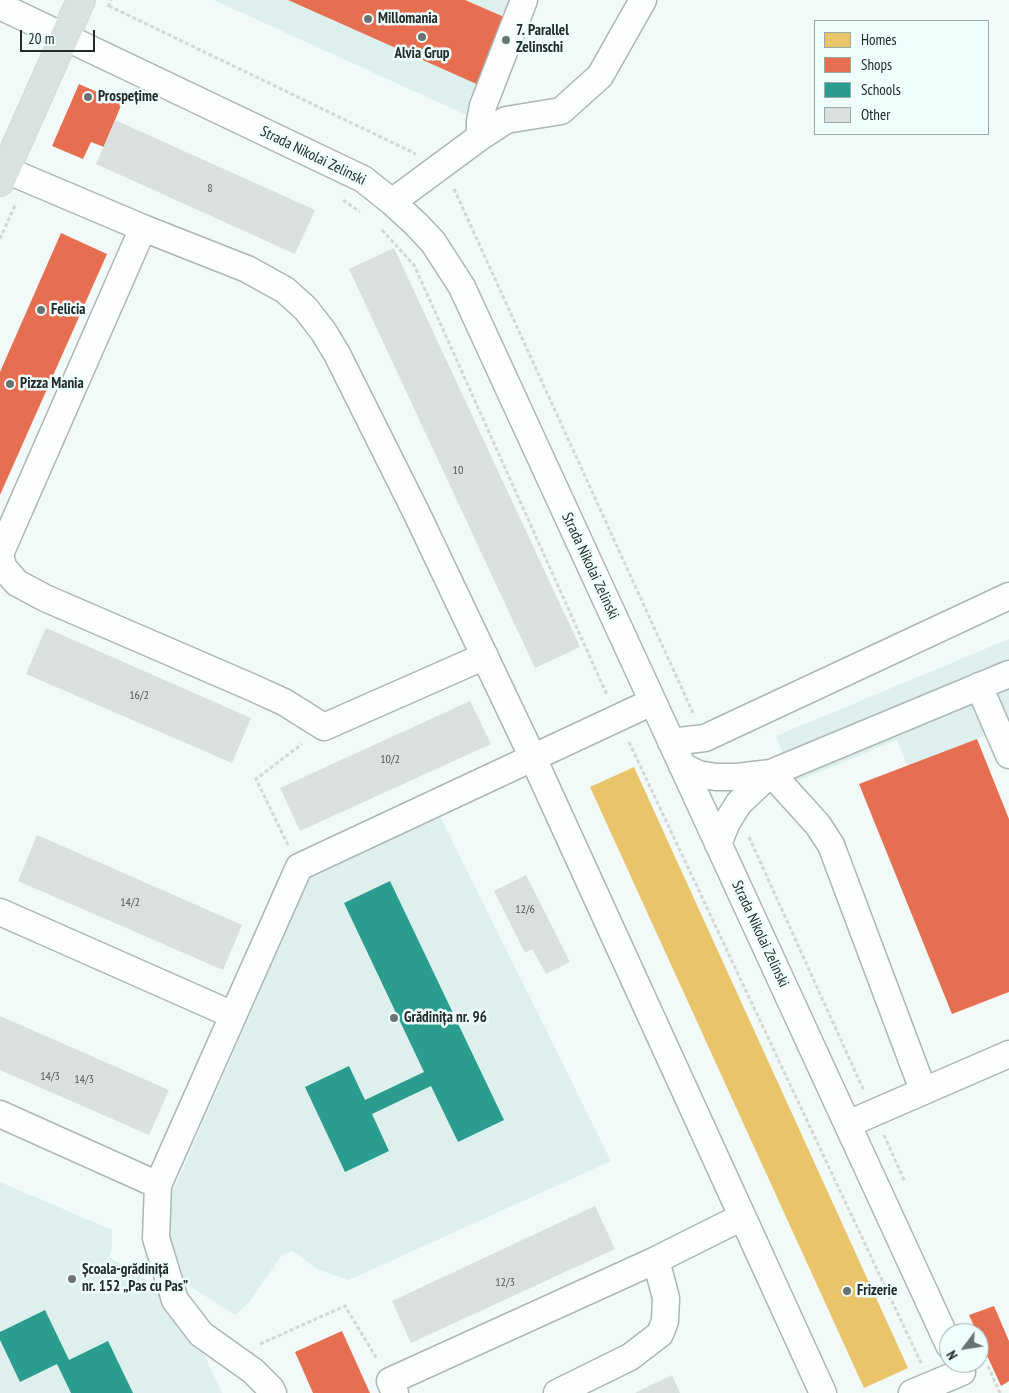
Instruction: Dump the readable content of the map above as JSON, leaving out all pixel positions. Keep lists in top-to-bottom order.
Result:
{
  "streets": {
    "street": ["Strada Nikolai Zelinski"]
  },
  "places": [
    "Millomania",
    "Alvia Grup",
    "7. Parallel Zelinschi",
    "Prospețime",
    "Felicia",
    "Pizza Mania",
    "Grădinița nr. 96",
    "Școala-grădiniță nr. 152 „Pas cu Pas”",
    "Frizerie"
  ],
  "house_numbers": [
    "8",
    "10",
    "16/2",
    "10/2",
    "14/2",
    "12/6",
    "14/3",
    "14/3",
    "12/3"
  ],
  "legend": [
    "Homes",
    "Shops",
    "Schools",
    "Other"
  ],
  "scale_bar": "20 m",
  "north": "bottom left"
}
